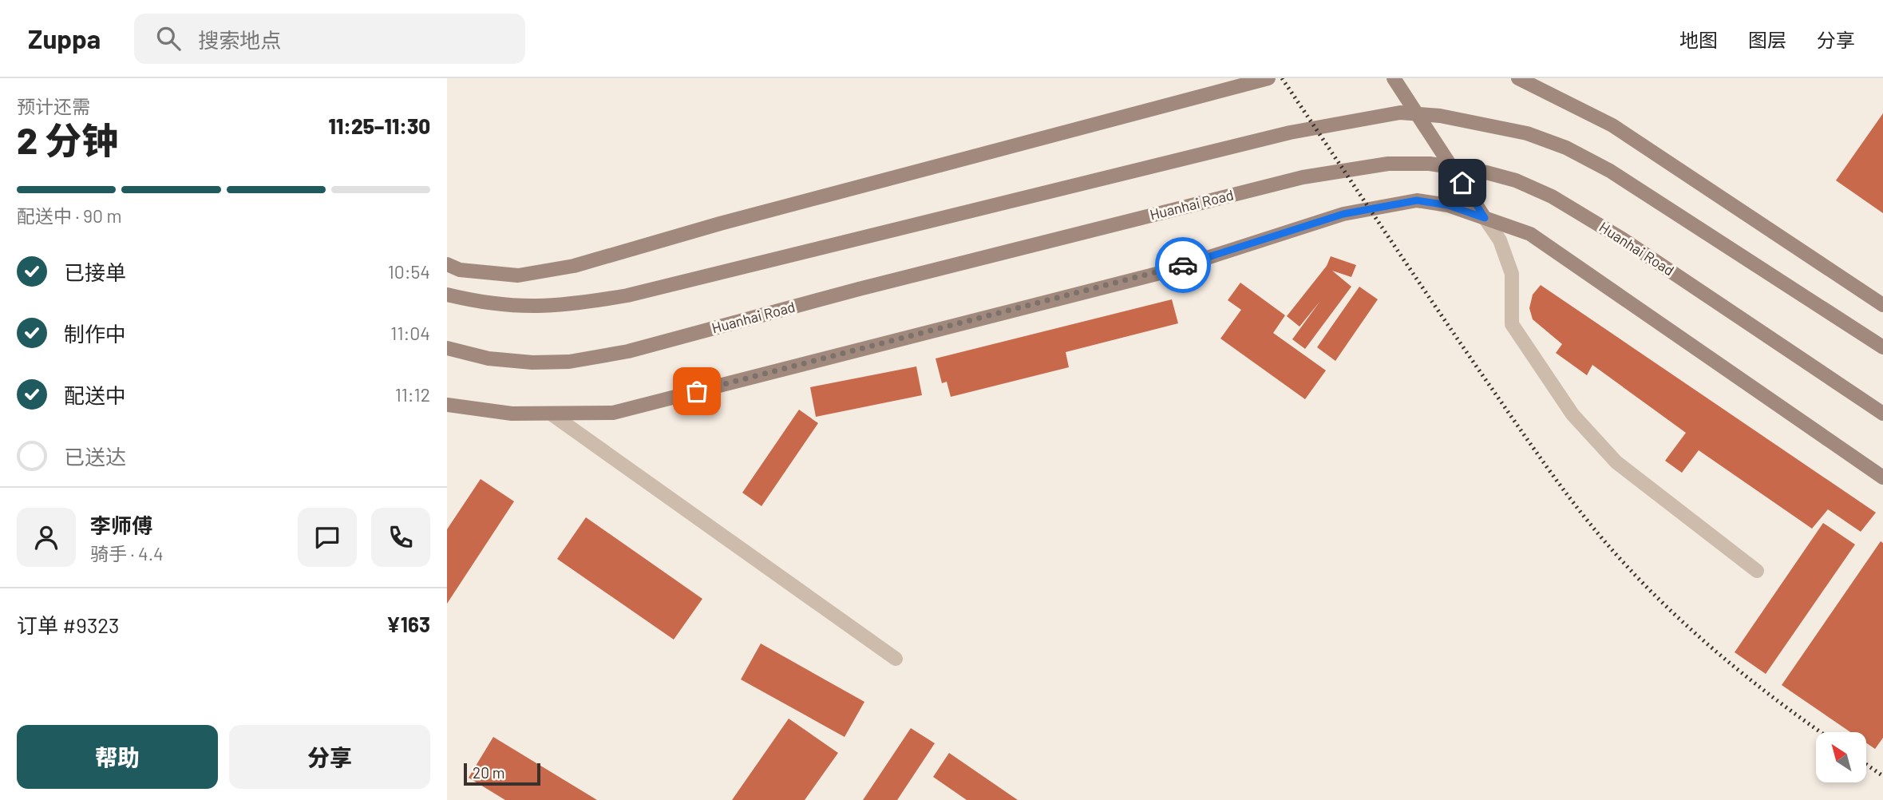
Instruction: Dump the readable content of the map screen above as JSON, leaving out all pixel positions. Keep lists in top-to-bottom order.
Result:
{
  "streets": {
    "main road": ["Huanhai Road"]
  },
  "scale_bar": "20 m",
  "north": "top left",
  "page": {
    "header": "Zuppa",
    "search": "搜索地点",
    "nav": ["地图", "图层", "分享"],
    "heading": ["2 分钟", "预计还需", "11:25–11:30"],
    "panel": [
      "李师傅",
      "骑手 · 4.4",
      "订单 #9323",
      "¥163"
    ],
    "bar": "配送中 · 90 m",
    "list": [
      ["已接单", "10:54"],
      ["制作中", "11:04"],
      ["配送中", "11:12"],
      "已送达"
    ],
    "buttons": ["帮助", "分享"],
    "scale": "20 m"
  }
}
